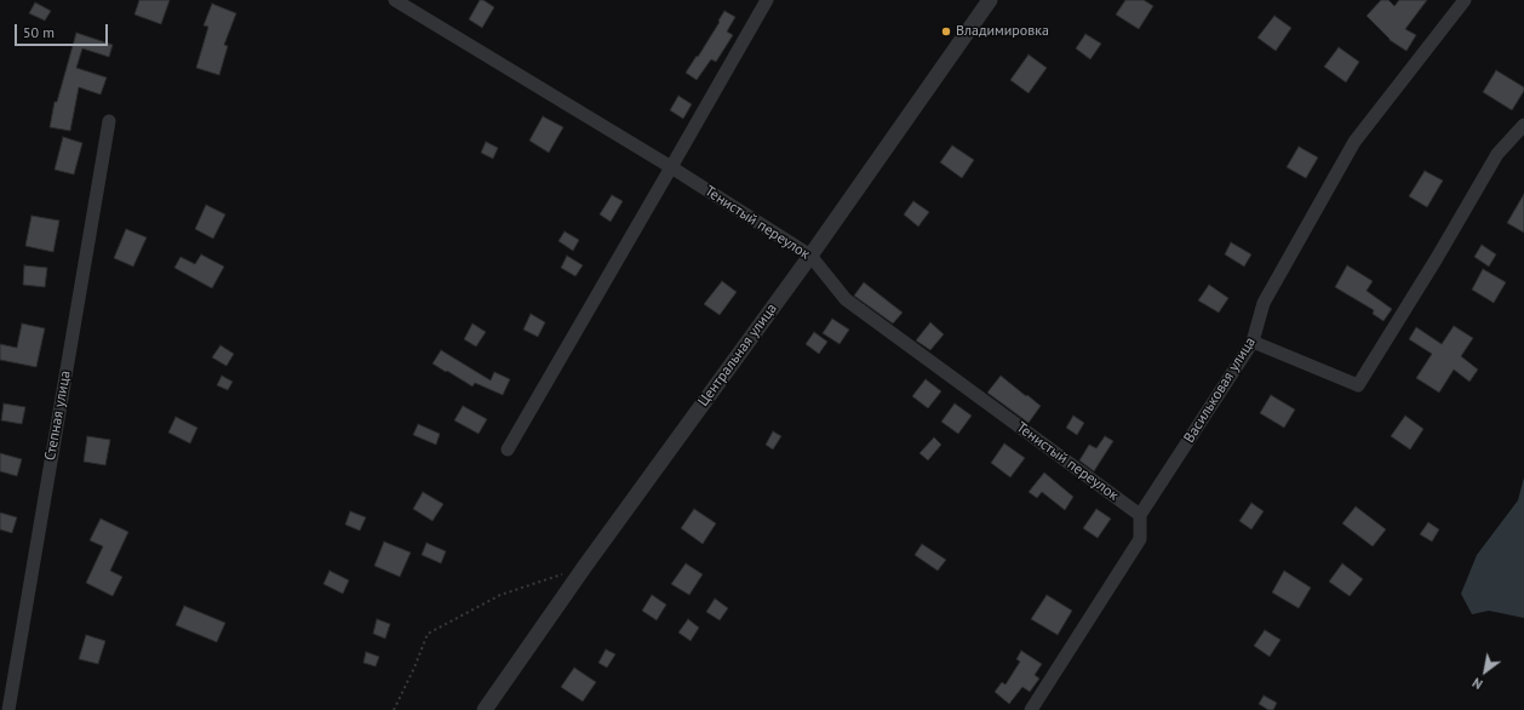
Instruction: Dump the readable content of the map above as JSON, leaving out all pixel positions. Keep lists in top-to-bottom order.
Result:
{
  "streets": {
    "street": [
      "Тенистый переулок",
      "Центральная улица",
      "Васильковая улица",
      "Степная улица"
    ]
  },
  "crossings": [
    ["Тенистый переулок", "Центральная улица"],
    ["Тенистый переулок", "Васильковая улица"]
  ],
  "places": ["Владимировка"],
  "scale_bar": "50 m",
  "north": "bottom left"
}
